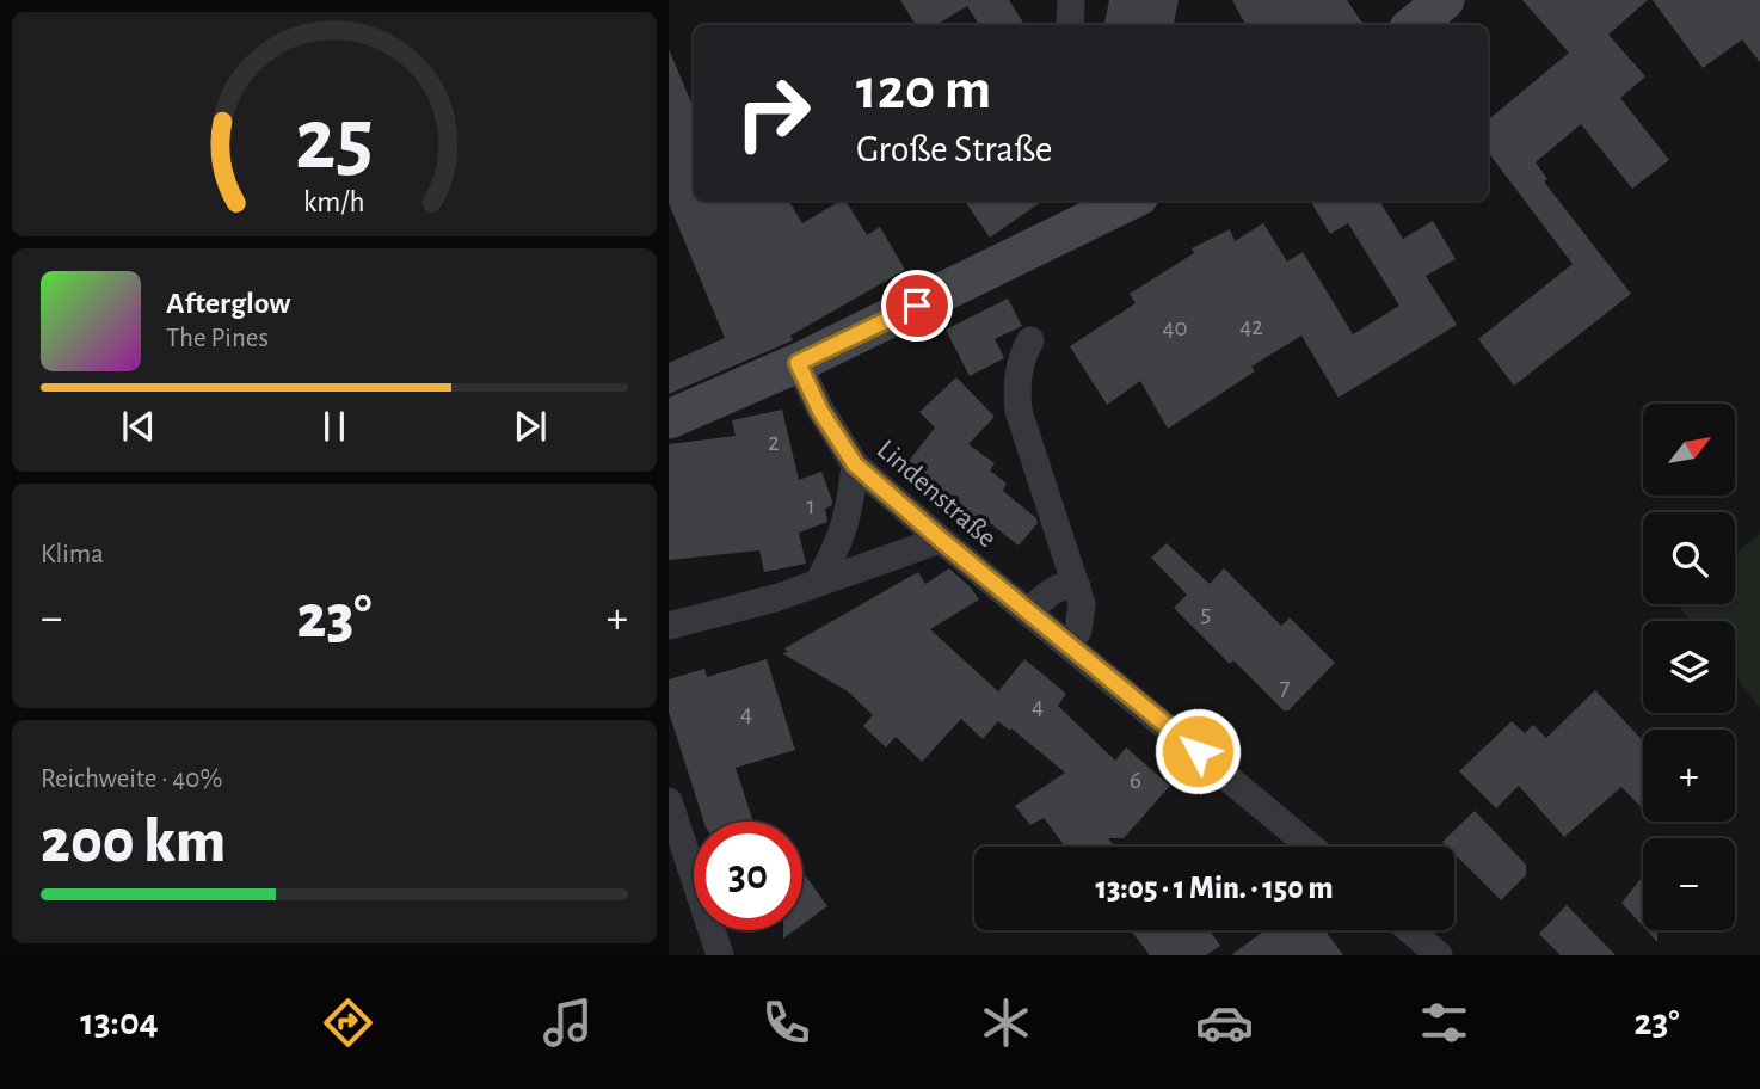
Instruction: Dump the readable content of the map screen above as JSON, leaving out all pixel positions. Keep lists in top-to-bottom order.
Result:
{
  "streets": {
    "street": ["Lindenstraße"]
  },
  "house_numbers": [
    "42",
    "40",
    "2",
    "1",
    "5",
    "7",
    "4",
    "4",
    "6"
  ],
  "north": "top right",
  "page": {
    "turn": ["120 m", "Große Straße"],
    "song": ["Afterglow", "The Pines"],
    "map_buttons": ["+", "−"],
    "tile": [
      "Klima",
      ["Reichweite · 40%", "200 km"]
    ],
    "heat": ["−", "23°", "+"],
    "limit": "30",
    "trip": "13:05 · 1 Min. · 150 m",
    "tabs": ["13:04", "23°"],
    "gauge": ["25", "km/h"]
  }
}
